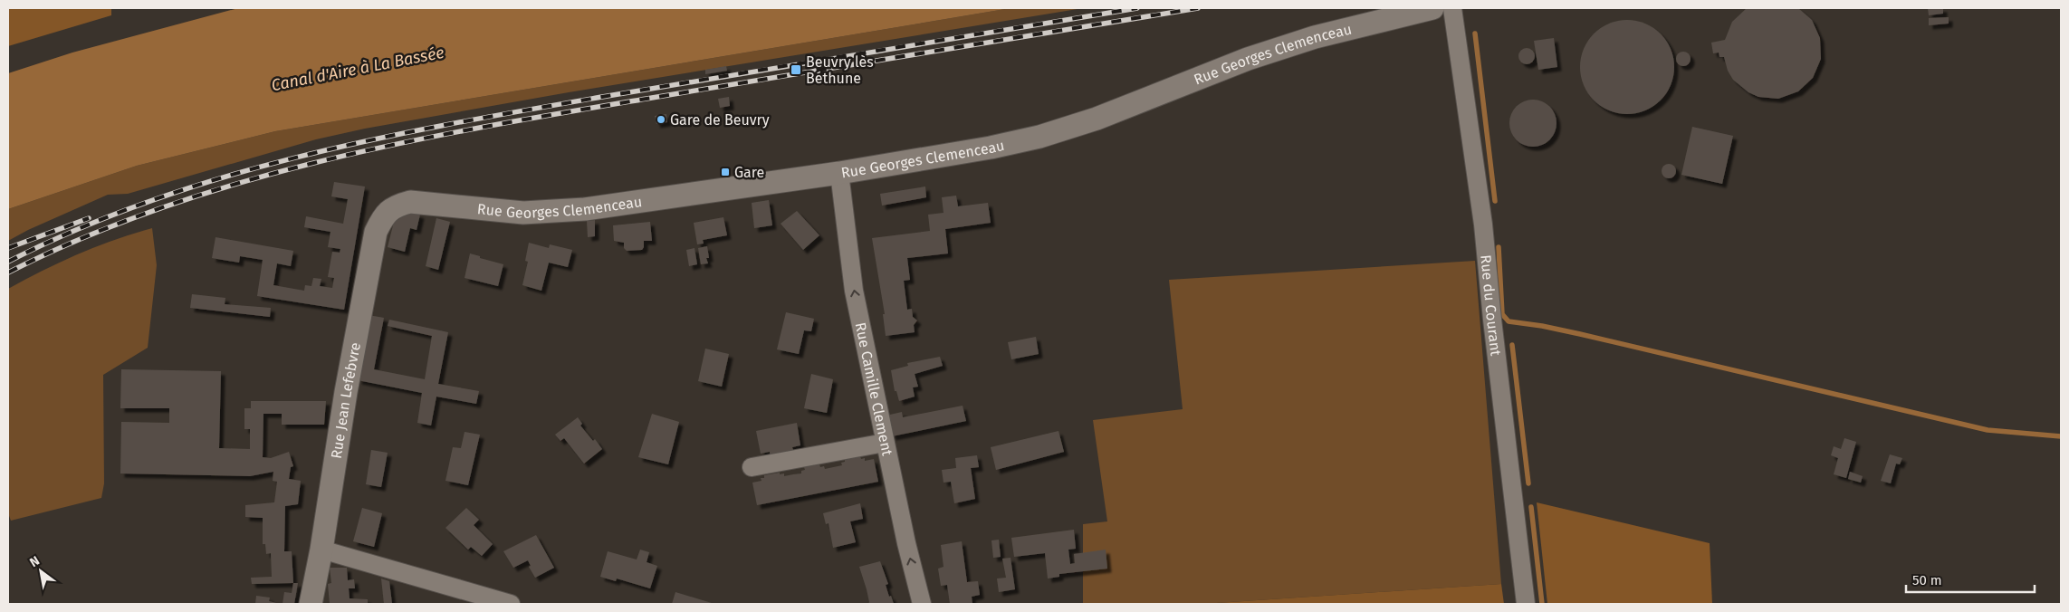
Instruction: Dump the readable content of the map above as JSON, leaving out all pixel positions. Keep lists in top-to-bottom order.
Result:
{
  "streets": {
    "street": [
      "Rue Georges Clemenceau",
      "Rue du Courant",
      "Rue Camille Clement",
      "Rue Jean Lefebvre"
    ]
  },
  "crossings": [
    ["Rue Georges Clemenceau", "Rue Camille Clement"],
    ["Rue Georges Clemenceau", "Rue Jean Lefebvre"]
  ],
  "one_way": ["Rue Camille Clement"],
  "water": ["Canal d'Aire à La Bassée"],
  "places": {
    "transit": ["Beuvry lès Béthune", "Gare"],
    "other": ["Gare de Beuvry"]
  },
  "scale_bar": "50 m",
  "north": "top left"
}
